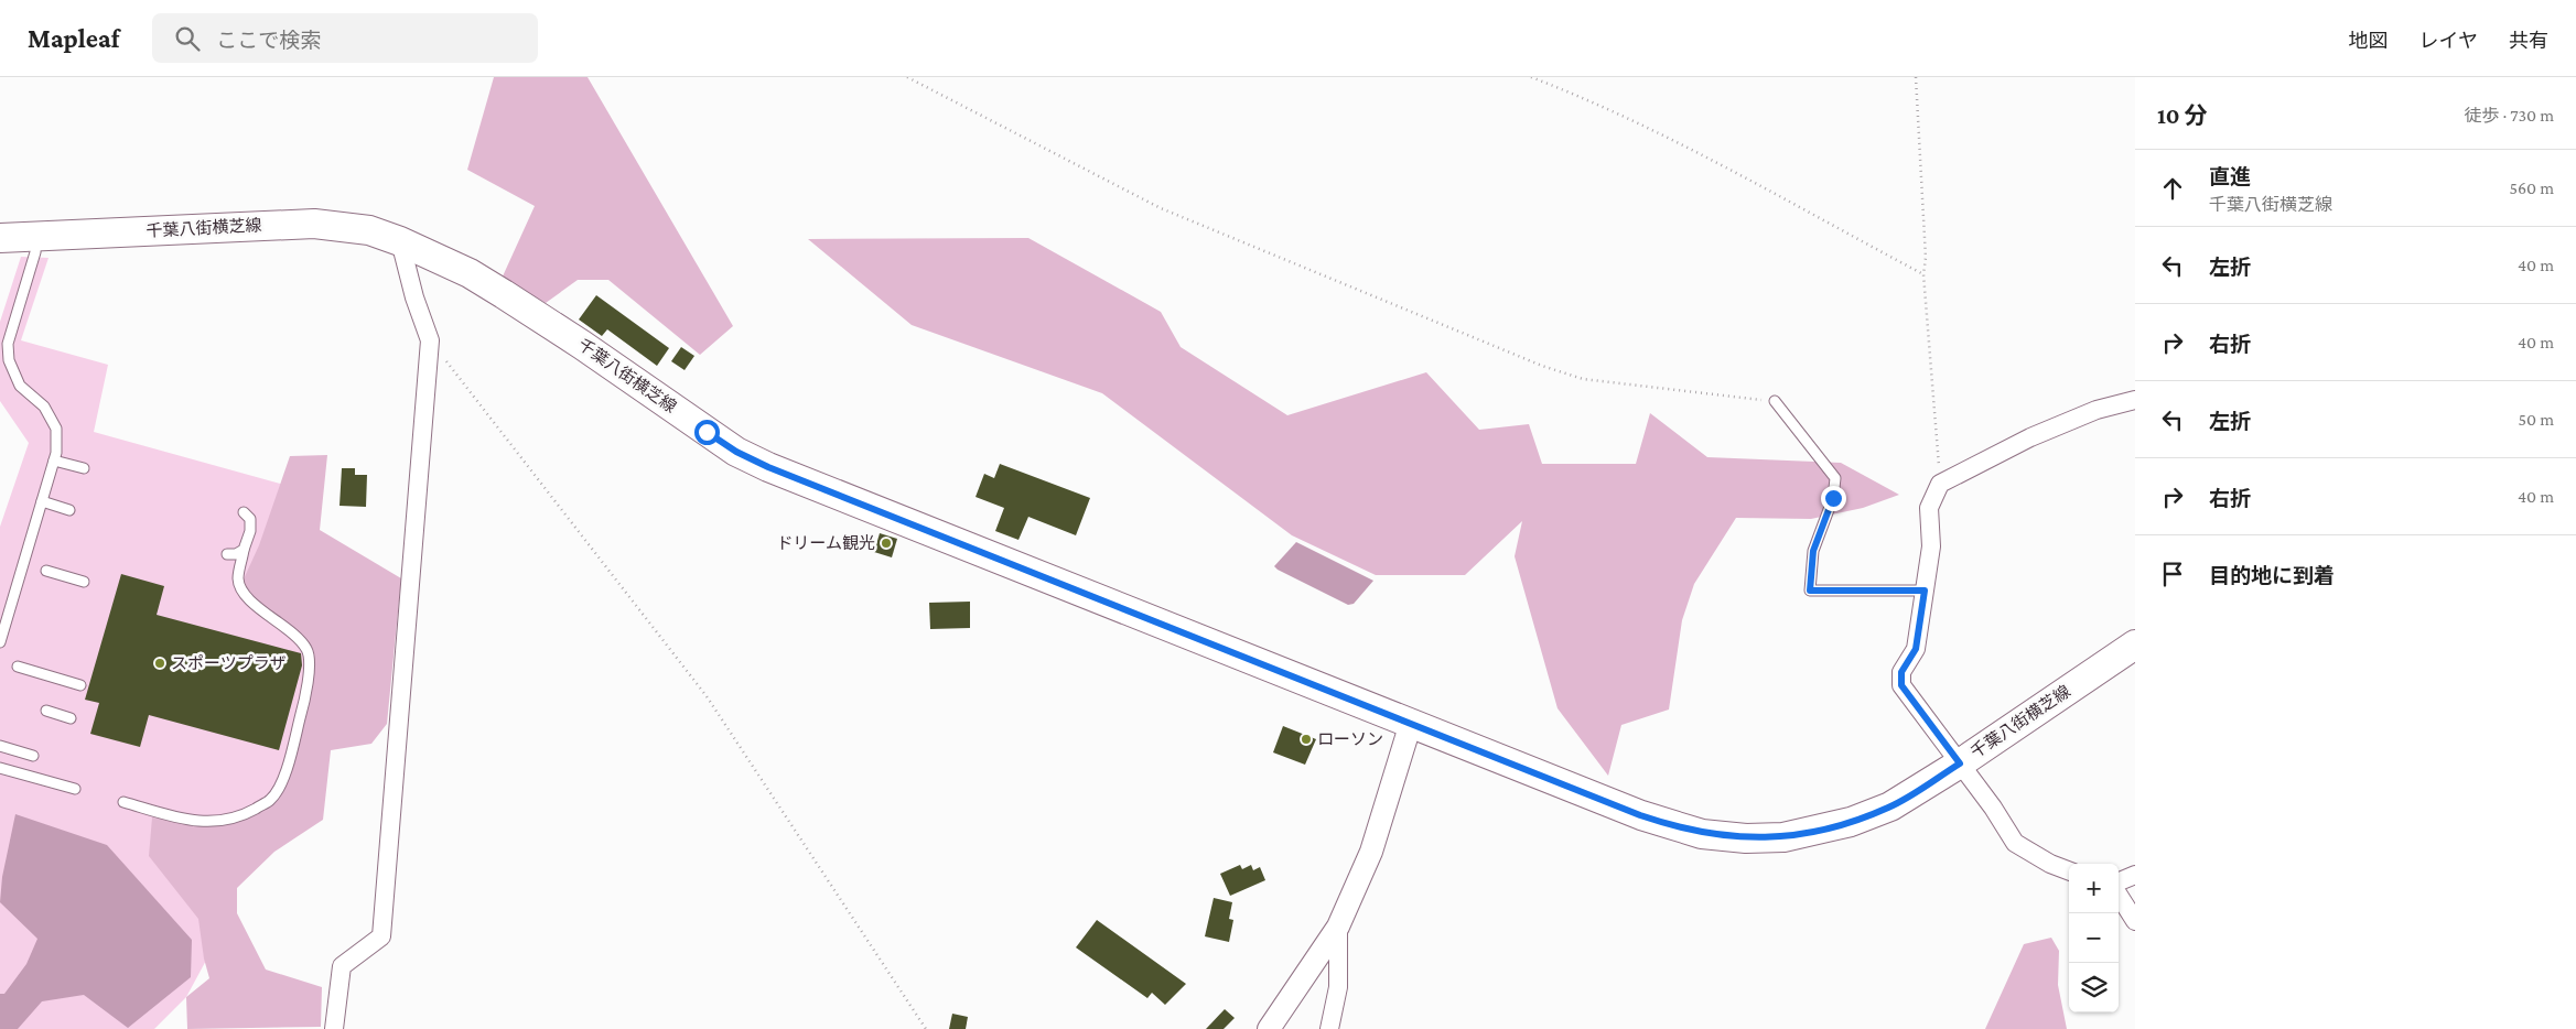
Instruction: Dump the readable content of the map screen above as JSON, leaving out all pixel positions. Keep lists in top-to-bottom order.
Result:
{
  "streets": {
    "main road": ["千葉八街横芝線"]
  },
  "places": ["ドリーム観光", "スポーツプラザ", "ローソン"],
  "page": {
    "header": "Mapleaf",
    "search": "ここで検索",
    "nav": ["地図", "レイヤ", "共有"],
    "heading": ["10 分", "徒歩 · 730 m"],
    "list": [
      ["直進", "千葉八街横芝線", "560 m"],
      ["左折", "40 m"],
      ["右折", "40 m"],
      ["左折", "50 m"],
      ["右折", "40 m"],
      "目的地に到着"
    ],
    "map_buttons": ["+", "−"]
  }
}
